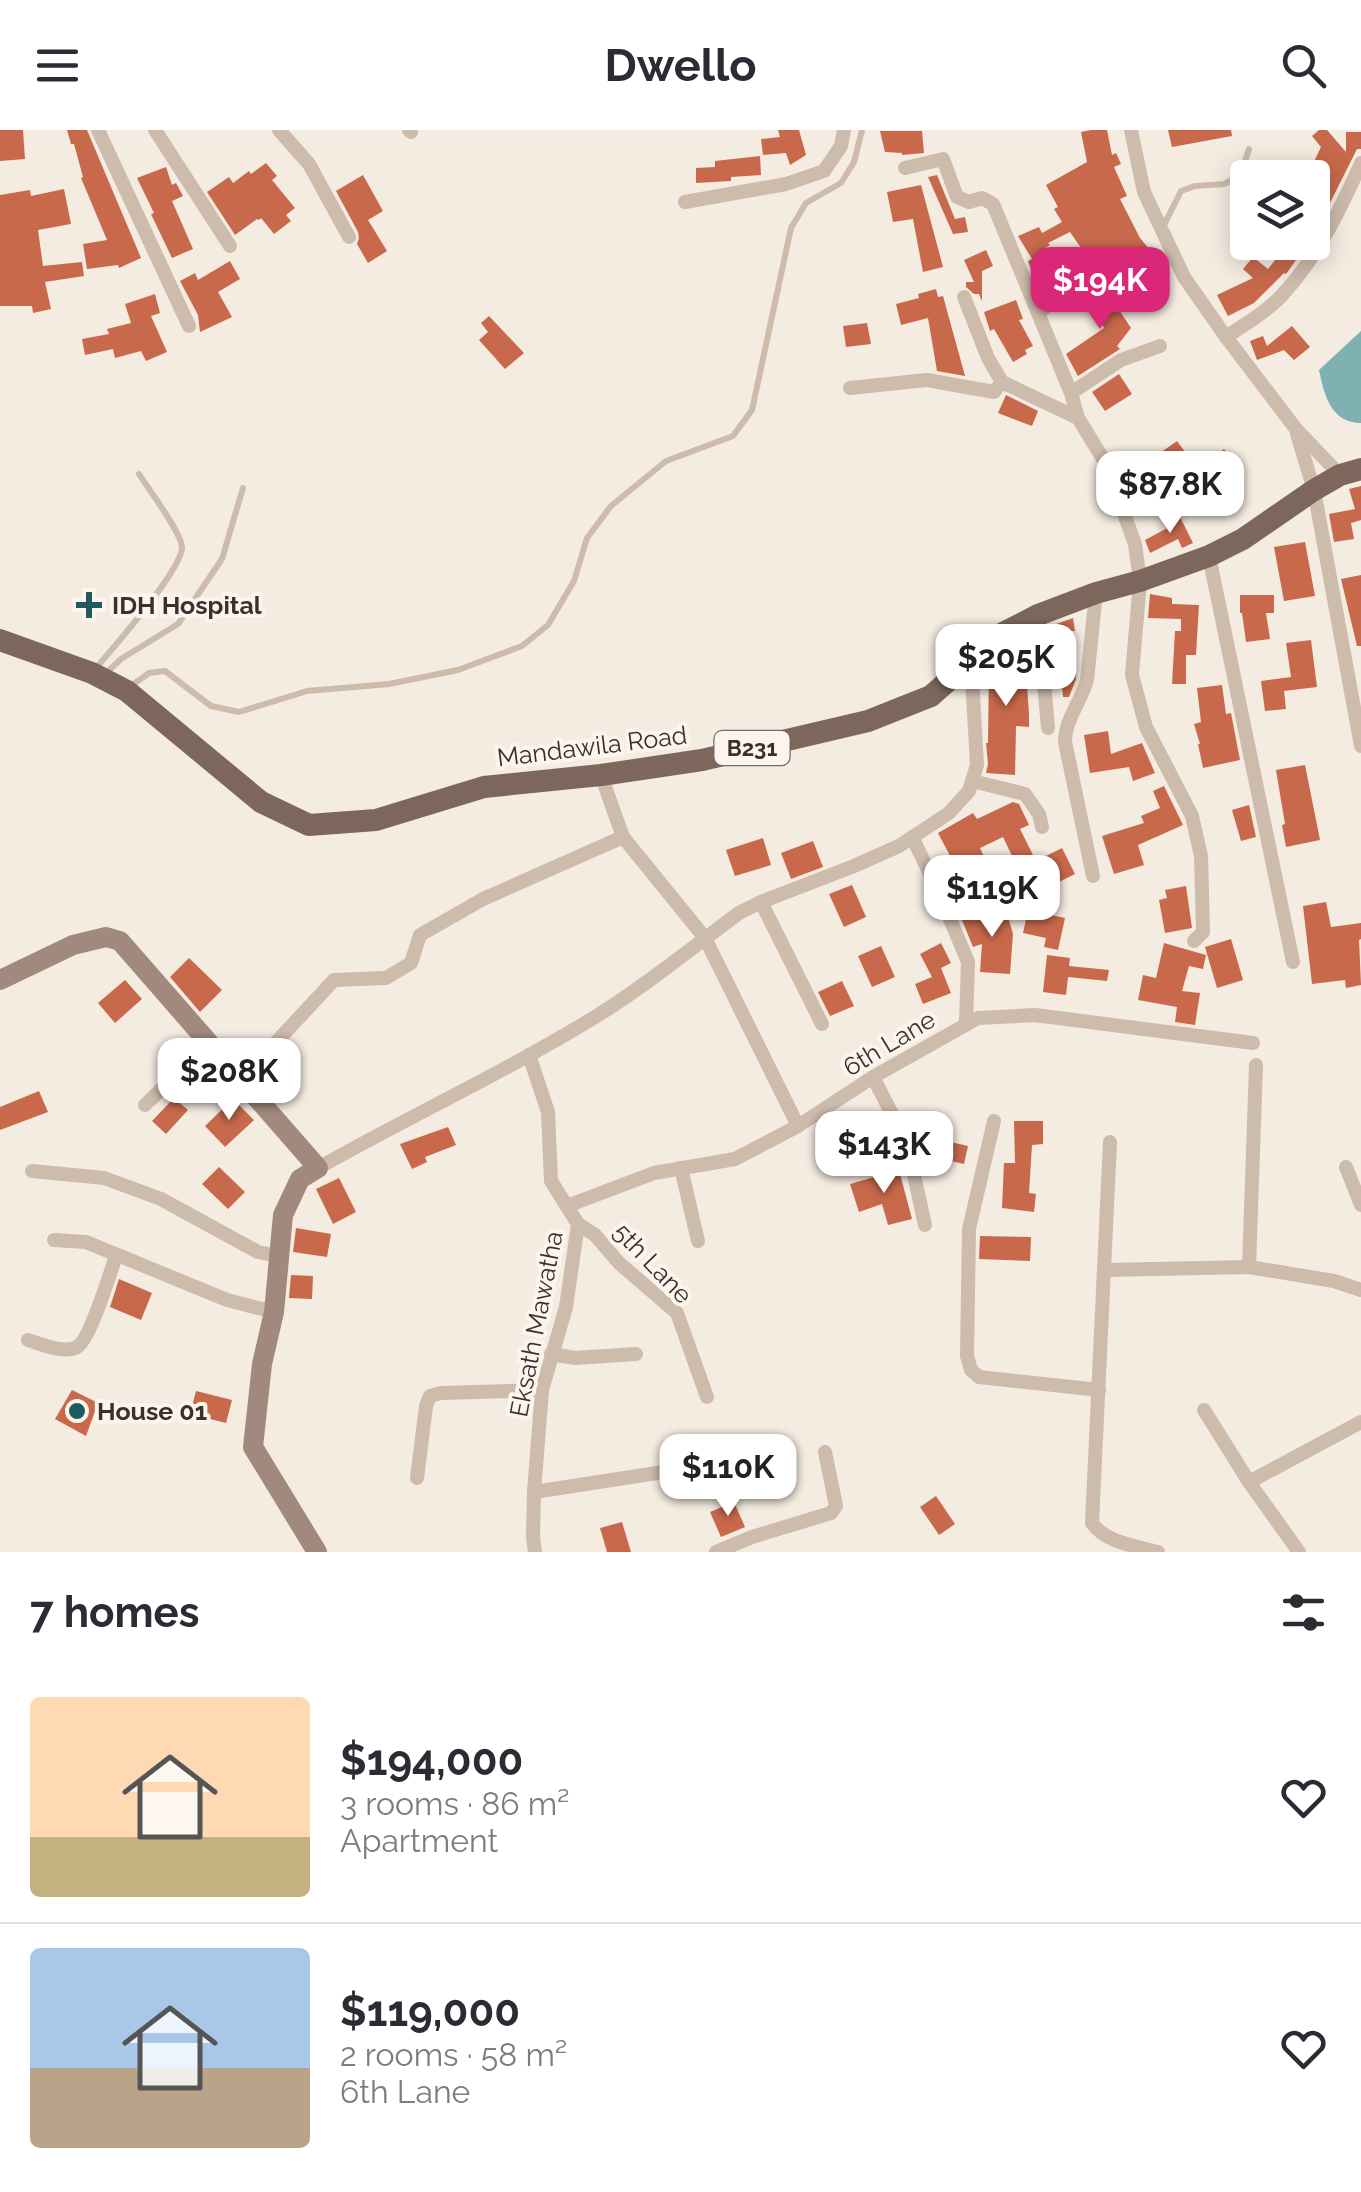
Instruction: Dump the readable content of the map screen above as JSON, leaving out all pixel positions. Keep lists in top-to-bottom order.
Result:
{
  "streets": {
    "main road": ["Mandawila Road", "B231"],
    "street": ["6th Lane", "5th Lane", "Eksath Mawatha"]
  },
  "crossings": [
    ["6th Lane", "Eksath Mawatha"],
    ["5th Lane", "Eksath Mawatha"]
  ],
  "places": {
    "health": ["IDH Hospital"],
    "other": ["House 01"]
  },
  "page": {
    "header": "Dwello",
    "price": [
      "$194K",
      "$87.8K",
      "$205K",
      "$119K",
      "$208K",
      "$143K",
      "$110K"
    ],
    "heading": "7 homes",
    "list": [
      {
        "name": "$194,000",
        "note": "3 rooms · 86 m² · Apartment"
      },
      {
        "name": "$119,000",
        "note": "2 rooms · 58 m² · 6th Lane"
      }
    ]
  }
}
